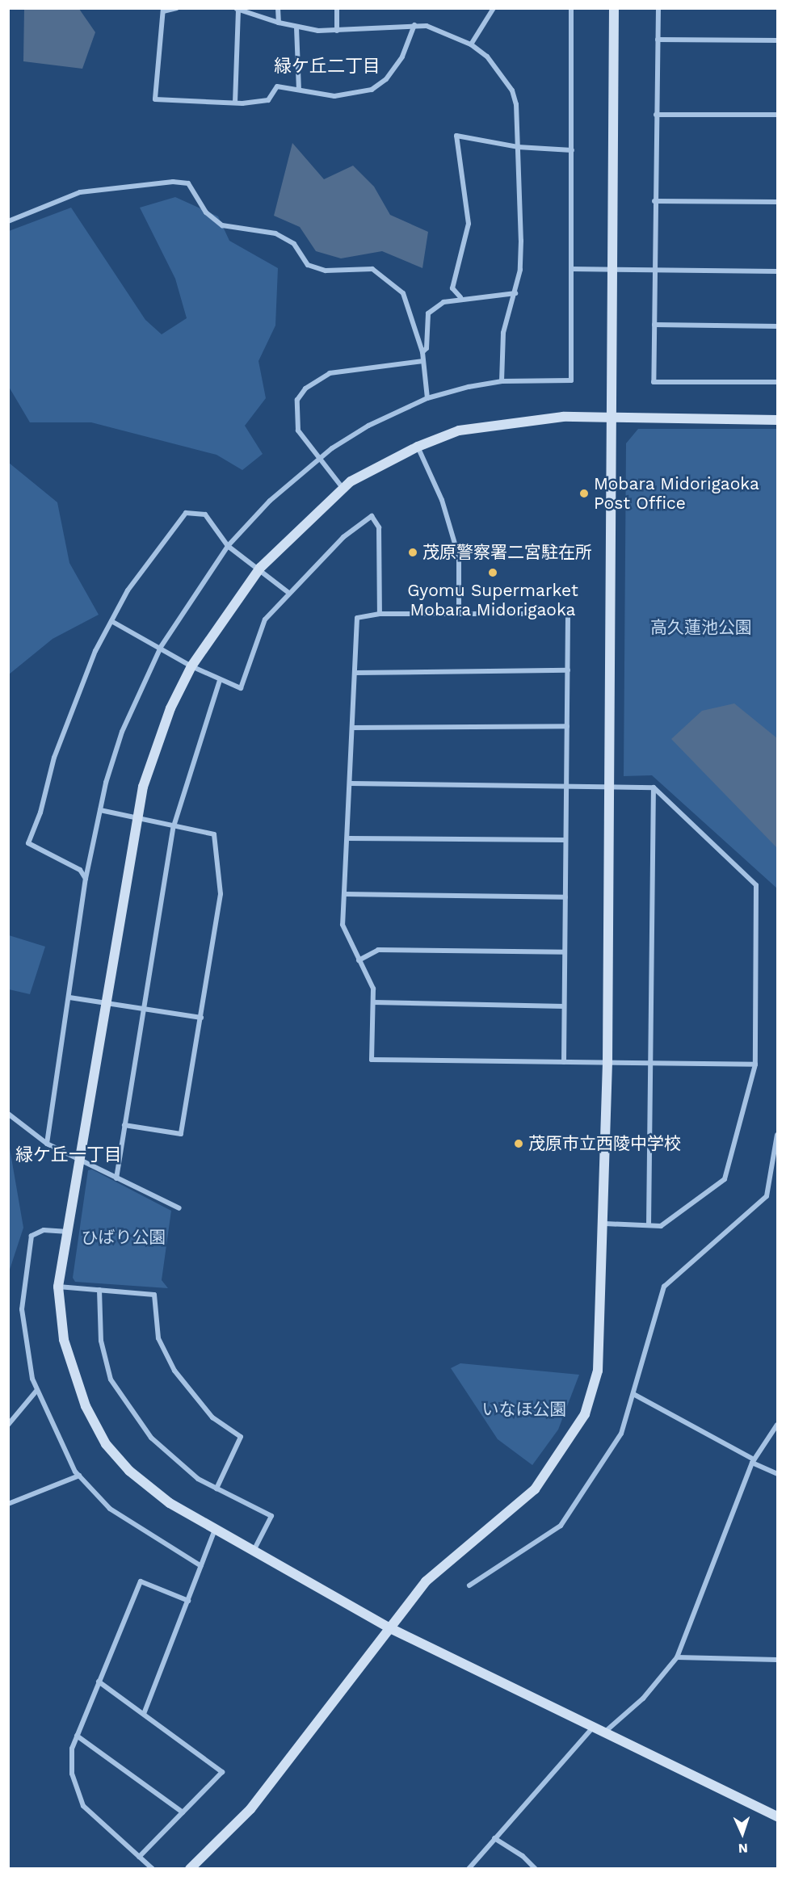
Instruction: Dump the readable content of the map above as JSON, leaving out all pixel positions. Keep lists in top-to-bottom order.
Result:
{
  "districts": ["緑ケ丘二丁目", "緑ケ丘一丁目"],
  "parks": ["高久蓮池公園", "ひばり公園", "いなほ公園"],
  "places": [
    "Mobara Midorigaoka Post Office",
    "茂原警察署二宮駐在所",
    "Gyomu Supermarket Mobara Midorigaoka",
    "茂原市立西陵中学校"
  ],
  "north": "bottom"
}
